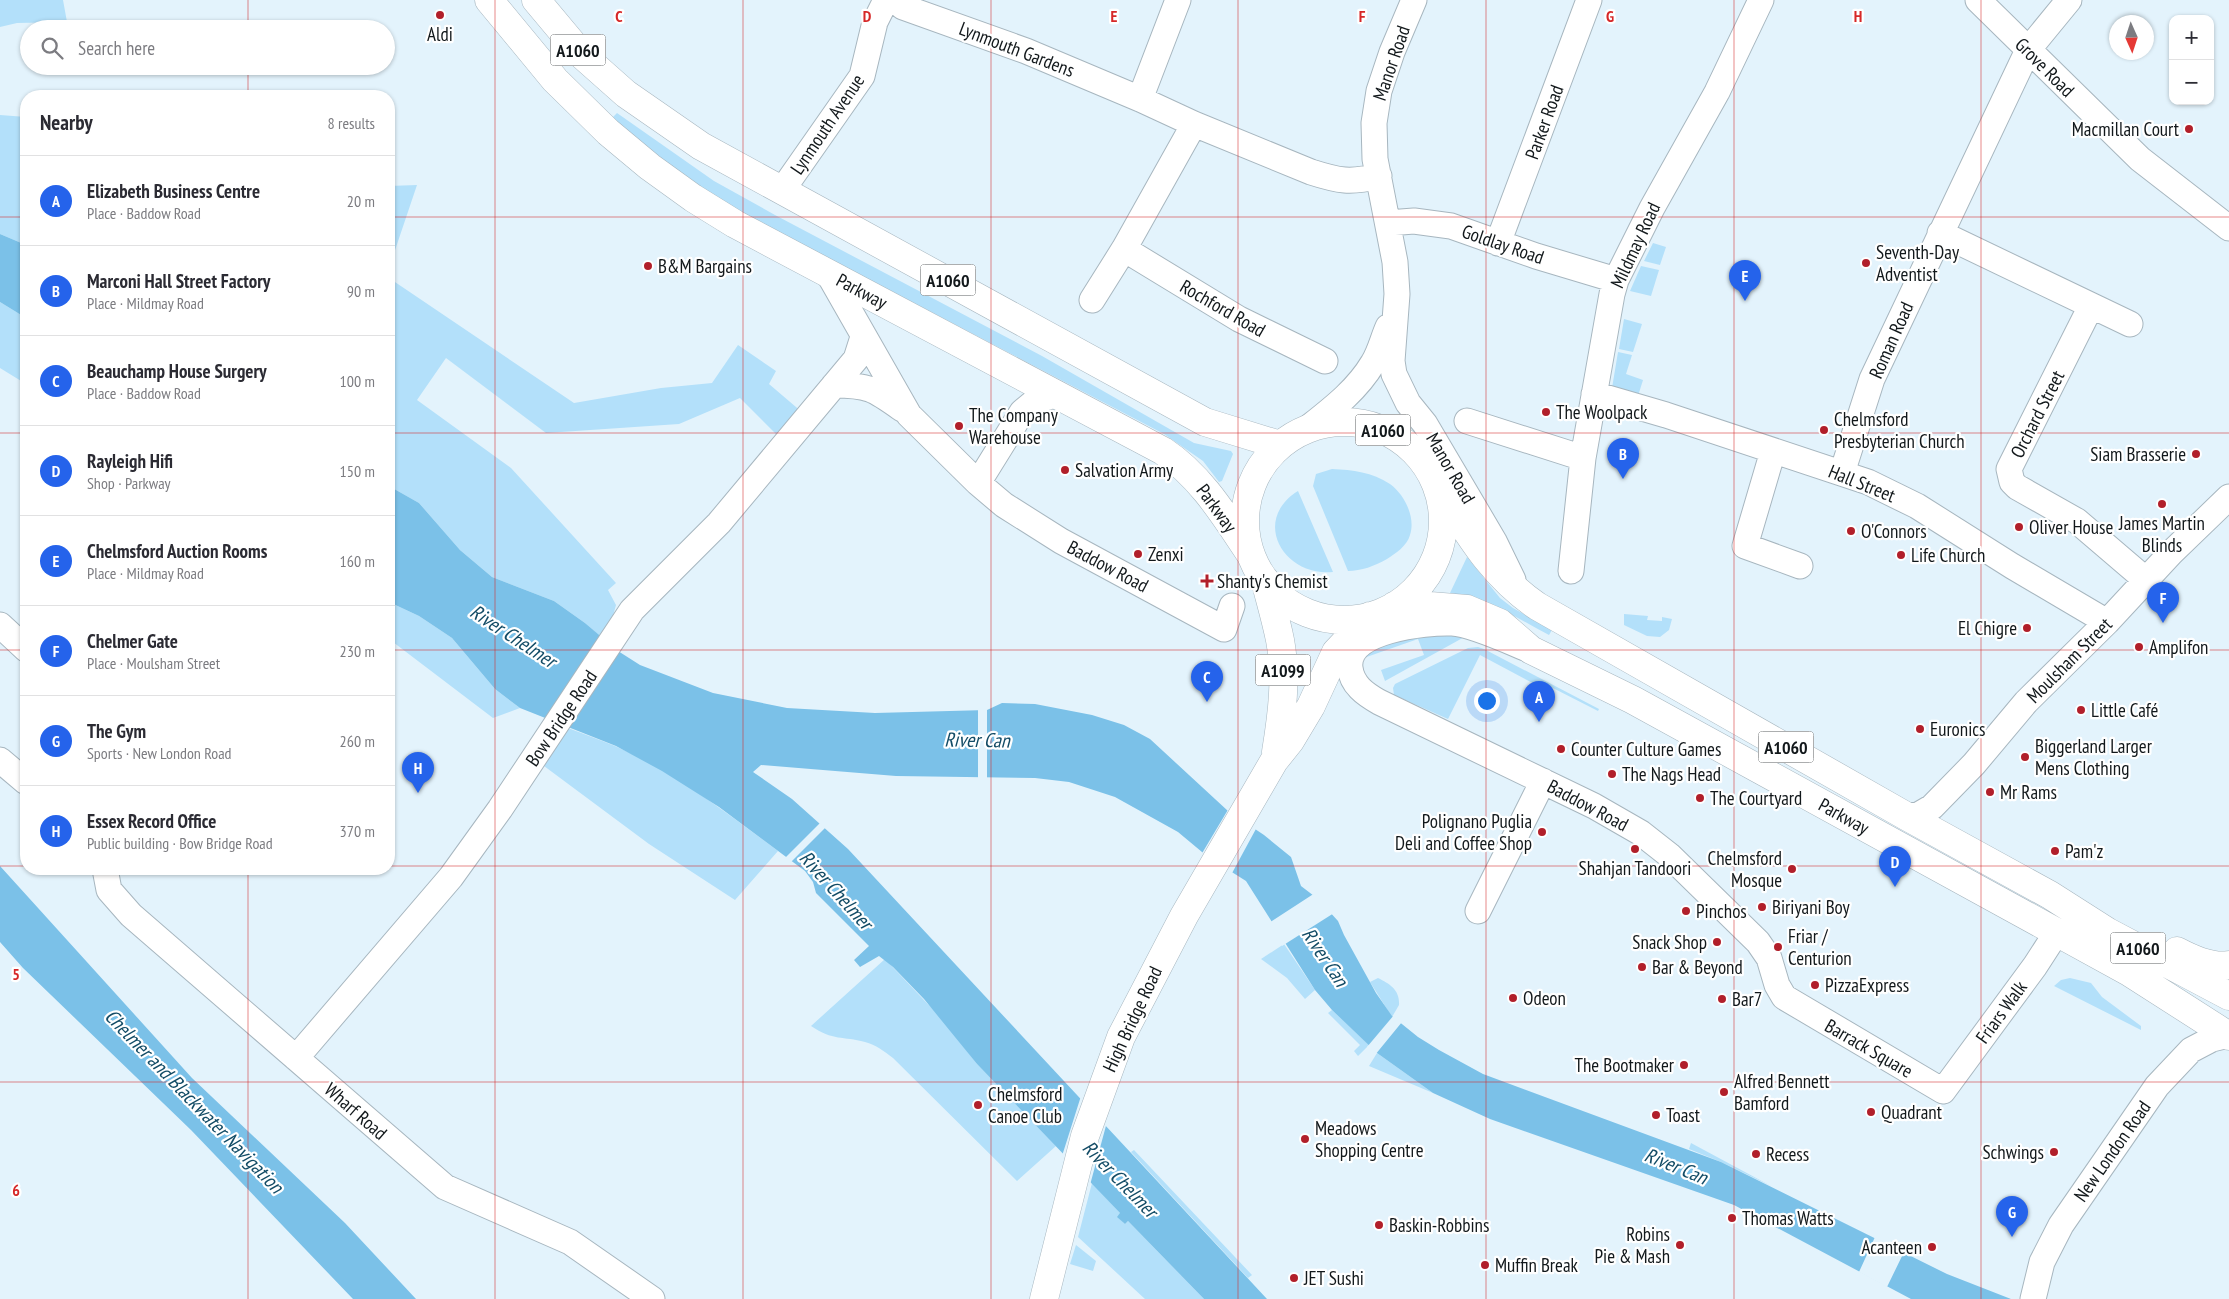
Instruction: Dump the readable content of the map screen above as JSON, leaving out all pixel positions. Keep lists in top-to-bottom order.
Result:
{
  "streets": {
    "main road": [
      "A1060",
      "Parkway",
      "A1099",
      "High Bridge Road"
    ],
    "street": [
      "Lynmouth Gardens",
      "Manor Road",
      "Grove Road",
      "Parker Road",
      "Lynmouth Avenue",
      "Goldlay Road",
      "Mildmay Road",
      "Rochford Road",
      "Roman Road",
      "Orchard Street",
      "Hall Street",
      "Baddow Road",
      "Moulsham Street",
      "Bow Bridge Road",
      "Friars Walk",
      "Barrack Square",
      "Wharf Road",
      "New London Road"
    ]
  },
  "crossings": [
    ["A1060", "Manor Road"],
    ["A1060", "Lynmouth Avenue"],
    ["A1060", "Parkway"],
    ["A1060", "High Bridge Road"],
    ["Manor Road", "Goldlay Road"],
    ["Manor Road", "Parkway"],
    ["Grove Road", "Roman Road"],
    ["Parker Road", "Goldlay Road"],
    ["Goldlay Road", "Mildmay Road"],
    ["Mildmay Road", "Hall Street"],
    ["Parkway", "Baddow Road"],
    ["Parkway", "Moulsham Street"],
    ["Parkway", "Friars Walk"],
    ["Parkway", "High Bridge Road"],
    ["Parkway", "New London Road"],
    ["Roman Road", "Hall Street"],
    ["Orchard Street", "Moulsham Street"],
    ["Hall Street", "Moulsham Street"],
    ["Baddow Road", "Bow Bridge Road"],
    ["Baddow Road", "Barrack Square"],
    ["Bow Bridge Road", "Wharf Road"],
    ["Friars Walk", "Barrack Square"]
  ],
  "water": ["River Chelmer", "River Can", "Chelmer and Blackwater Navigation"],
  "places": {
    "other": [
      "Aldi",
      "Macmillan Court",
      "Seventh-Day Adventist",
      "B&M Bargains",
      "The Woolpack",
      "The Company Warehouse",
      "Chelmsford Presbyterian Church",
      "Siam Brasserie",
      "Salvation Army",
      "James Martin Blinds",
      "Oliver House",
      "O'Connors",
      "Zenxi",
      "Life Church",
      "El Chigre",
      "Amplifon",
      "Little Café",
      "Euronics",
      "Counter Culture Games",
      "Biggerland Larger Mens Clothing",
      "The Nags Head",
      "Mr Rams",
      "The Courtyard",
      "Polignano Puglia Deli and Coffee Shop",
      "Shahjan Tandoori",
      "Pam'z",
      "Chelmsford Mosque",
      "Biriyani Boy",
      "Pinchos",
      "Snack Shop",
      "Friar / Centurion",
      "Bar & Beyond",
      "PizzaExpress",
      "Odeon",
      "Bar7",
      "The Bootmaker",
      "Alfred Bennett Bamford",
      "Chelmsford Canoe Club",
      "Quadrant",
      "Toast",
      "Meadows Shopping Centre",
      "Schwings",
      "Recess",
      "Thomas Watts",
      "Baskin-Robbins",
      "Robins Pie & Mash",
      "Acanteen",
      "Muffin Break",
      "JET Sushi"
    ],
    "health": ["Shanty's Chemist"]
  },
  "north": "bottom",
  "page": {
    "map_buttons": ["+", "−"],
    "search": "Search here",
    "heading": ["Nearby", "8 results"],
    "list": [
      {
        "mark": "A",
        "name": "Elizabeth Business Centre",
        "note": "Place · Baddow Road",
        "value": "20 m"
      },
      {
        "mark": "B",
        "name": "Marconi Hall Street Factory",
        "note": "Place · Mildmay Road",
        "value": "90 m"
      },
      {
        "mark": "C",
        "name": "Beauchamp House Surgery",
        "note": "Place · Baddow Road",
        "value": "100 m"
      },
      {
        "mark": "D",
        "name": "Rayleigh Hifi",
        "note": "Shop · Parkway",
        "value": "150 m"
      },
      {
        "mark": "E",
        "name": "Chelmsford Auction Rooms",
        "note": "Place · Mildmay Road",
        "value": "160 m"
      },
      {
        "mark": "F",
        "name": "Chelmer Gate",
        "note": "Place · Moulsham Street",
        "value": "230 m"
      },
      {
        "mark": "G",
        "name": "The Gym",
        "note": "Sports · New London Road",
        "value": "260 m"
      },
      {
        "mark": "H",
        "name": "Essex Record Office",
        "note": "Public building · Bow Bridge Road",
        "value": "370 m"
      }
    ],
    "pins": [
      "E",
      "B",
      "F",
      "C",
      "A",
      "H",
      "D",
      "G"
    ]
  },
  "grid": {
    "columns": [
      "C",
      "D",
      "E",
      "F",
      "G",
      "H"
    ],
    "rows": ["5", "6"]
  }
}
